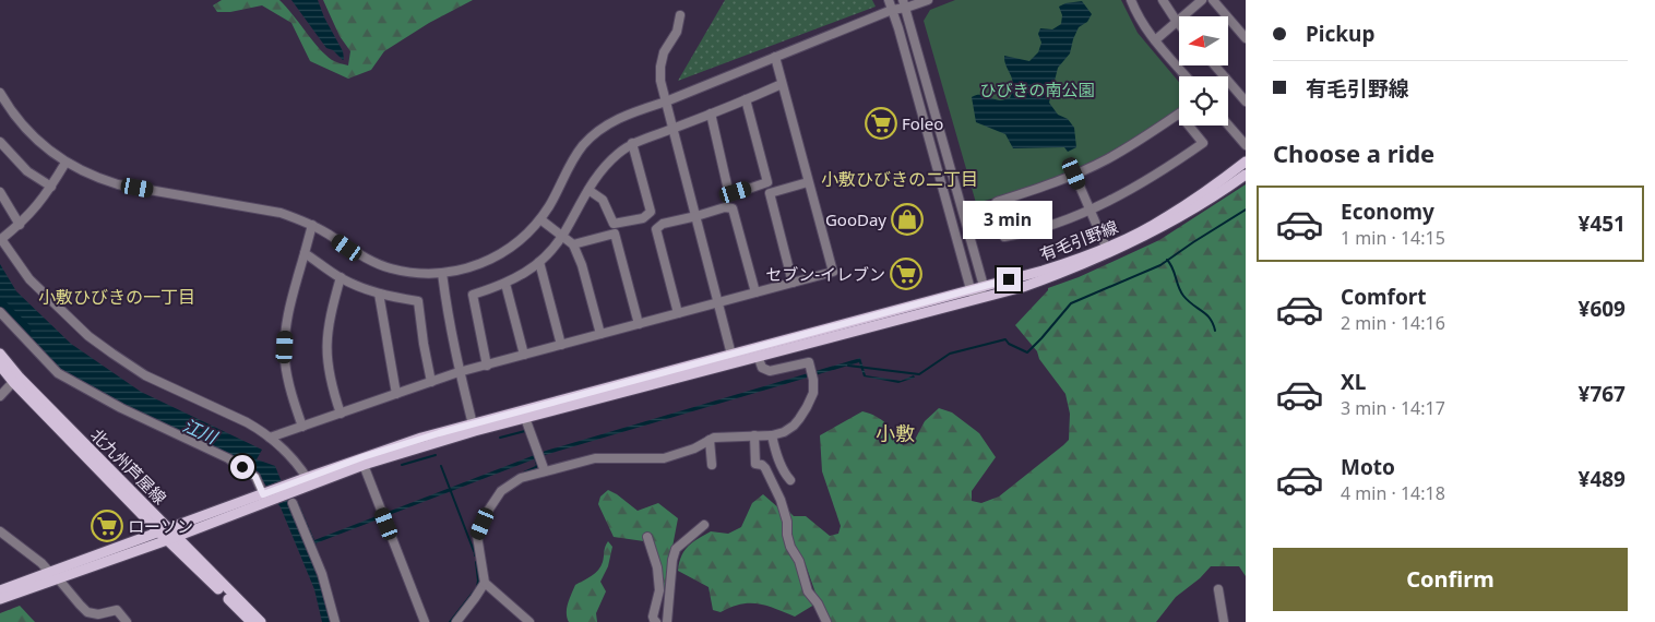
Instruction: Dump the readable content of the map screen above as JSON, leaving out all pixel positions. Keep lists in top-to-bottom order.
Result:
{
  "streets": {
    "main road": ["有毛引野線", "北九州芦屋線"]
  },
  "crossings": [
    ["有毛引野線", "北九州芦屋線"]
  ],
  "districts": ["小敷ひびきの二丁目", "小敷ひびきの一丁目", "小敷"],
  "water": ["江川"],
  "parks": ["ひびきの南公園"],
  "places": {
    "supermarket": ["Foleo", "セブン-イレブン", "ローソン"],
    "shop": ["GooDay"]
  },
  "north": "left",
  "page": {
    "banner": ["Pickup", "有毛引野線"],
    "heading": "Choose a ride",
    "list": [
      {
        "name": "Economy",
        "note": "1 min · 14:15",
        "value": "¥451"
      },
      {
        "name": "Comfort",
        "note": "2 min · 14:16",
        "value": "¥609"
      },
      {
        "name": "XL",
        "note": "3 min · 14:17",
        "value": "¥767"
      },
      {
        "name": "Moto",
        "note": "4 min · 14:18",
        "value": "¥489"
      }
    ],
    "bubble": "3 min",
    "buttons": "Confirm"
  }
}
